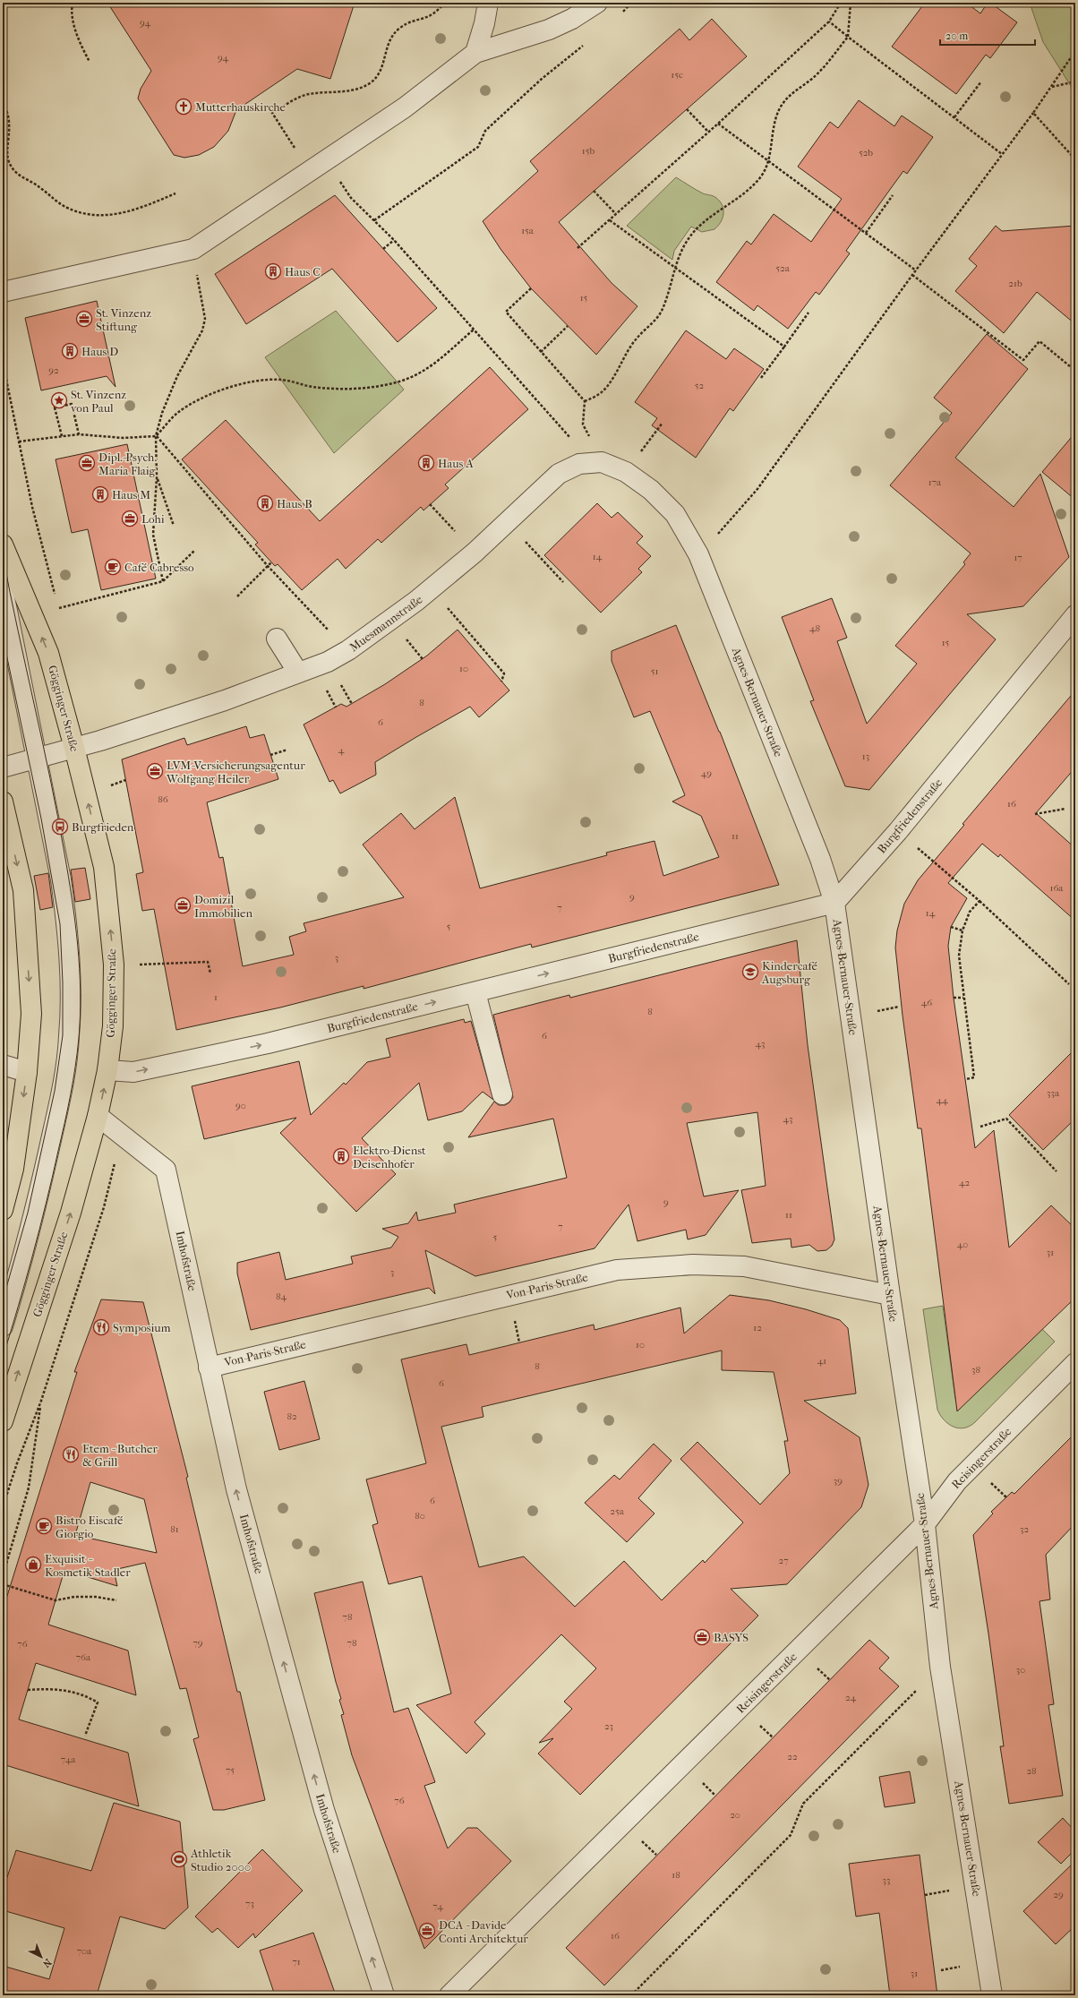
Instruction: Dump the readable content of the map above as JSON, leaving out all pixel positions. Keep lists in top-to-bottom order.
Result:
{
  "streets": {
    "main road": ["Gögginger Straße"],
    "street": [
      "Muesmannstraße",
      "Agnes-Bernauer-Straße",
      "Burgfriedenstraße",
      "Imhofstraße",
      "Von-Paris-Straße",
      "Reisingerstraße"
    ]
  },
  "crossings": [
    ["Muesmannstraße", "Agnes-Bernauer-Straße"],
    ["Muesmannstraße", "Gögginger Straße"],
    ["Agnes-Bernauer-Straße", "Burgfriedenstraße"],
    ["Agnes-Bernauer-Straße", "Von-Paris-Straße"],
    ["Agnes-Bernauer-Straße", "Reisingerstraße"],
    ["Gögginger Straße", "Burgfriedenstraße"],
    ["Gögginger Straße", "Imhofstraße"],
    ["Imhofstraße", "Von-Paris-Straße"]
  ],
  "one_way": ["Burgfriedenstraße", "Imhofstraße"],
  "places": {
    "church": ["Mutterhauskirche"],
    "building": [
      "Haus C",
      "Haus D",
      "Haus A",
      "Haus M",
      "Haus B",
      "Elektro-Dienst Deisenhofer"
    ],
    "office": [
      "St. Vinzenz Stiftung",
      "Dipl.-Psych. Maria Flaig",
      "Lohi",
      "LVM-Versicherungsagentur Wolfgang Heiler",
      "Domizil Immobilien",
      "BASYS",
      "DCA - Davide Conti Architektur"
    ],
    "place": ["St. Vinzenz von Paul"],
    "cafe": ["Café Cabresso", "Bistro Eiscafé Giorgio"],
    "bus stop": ["Burgfrieden"],
    "school or university": ["Kindercafé Augsburg"],
    "restaurant": ["Symposium", "Etem - Butcher & Grill"],
    "shop": ["Exquisit - Kosmetik Stadler"],
    "sports": ["Athletik Studio 2000"]
  },
  "house_numbers": [
    "94",
    "94",
    "15c",
    "15b",
    "52b",
    "15a",
    "52a",
    "21b",
    "15",
    "92",
    "52",
    "17a",
    "14",
    "17",
    "48",
    "15",
    "10",
    "51",
    "8",
    "6",
    "4",
    "13",
    "49",
    "86",
    "16",
    "11",
    "16a",
    "9",
    "7",
    "14",
    "5",
    "3",
    "1",
    "46",
    "8",
    "6",
    "43",
    "33a",
    "44",
    "90",
    "43",
    "42",
    "9",
    "11",
    "7",
    "5",
    "40",
    "31",
    "3",
    "84",
    "12",
    "10",
    "41",
    "8",
    "38",
    "6",
    "82",
    "39",
    "6",
    "25a",
    "80",
    "81",
    "32",
    "27",
    "78",
    "79",
    "78",
    "76",
    "76a",
    "30",
    "24",
    "23",
    "22",
    "74a",
    "75",
    "28",
    "76",
    "20",
    "18",
    "33",
    "29",
    "73",
    "74",
    "16",
    "70a",
    "71",
    "31"
  ],
  "scale_bar": "20 m",
  "north": "bottom right"
}
